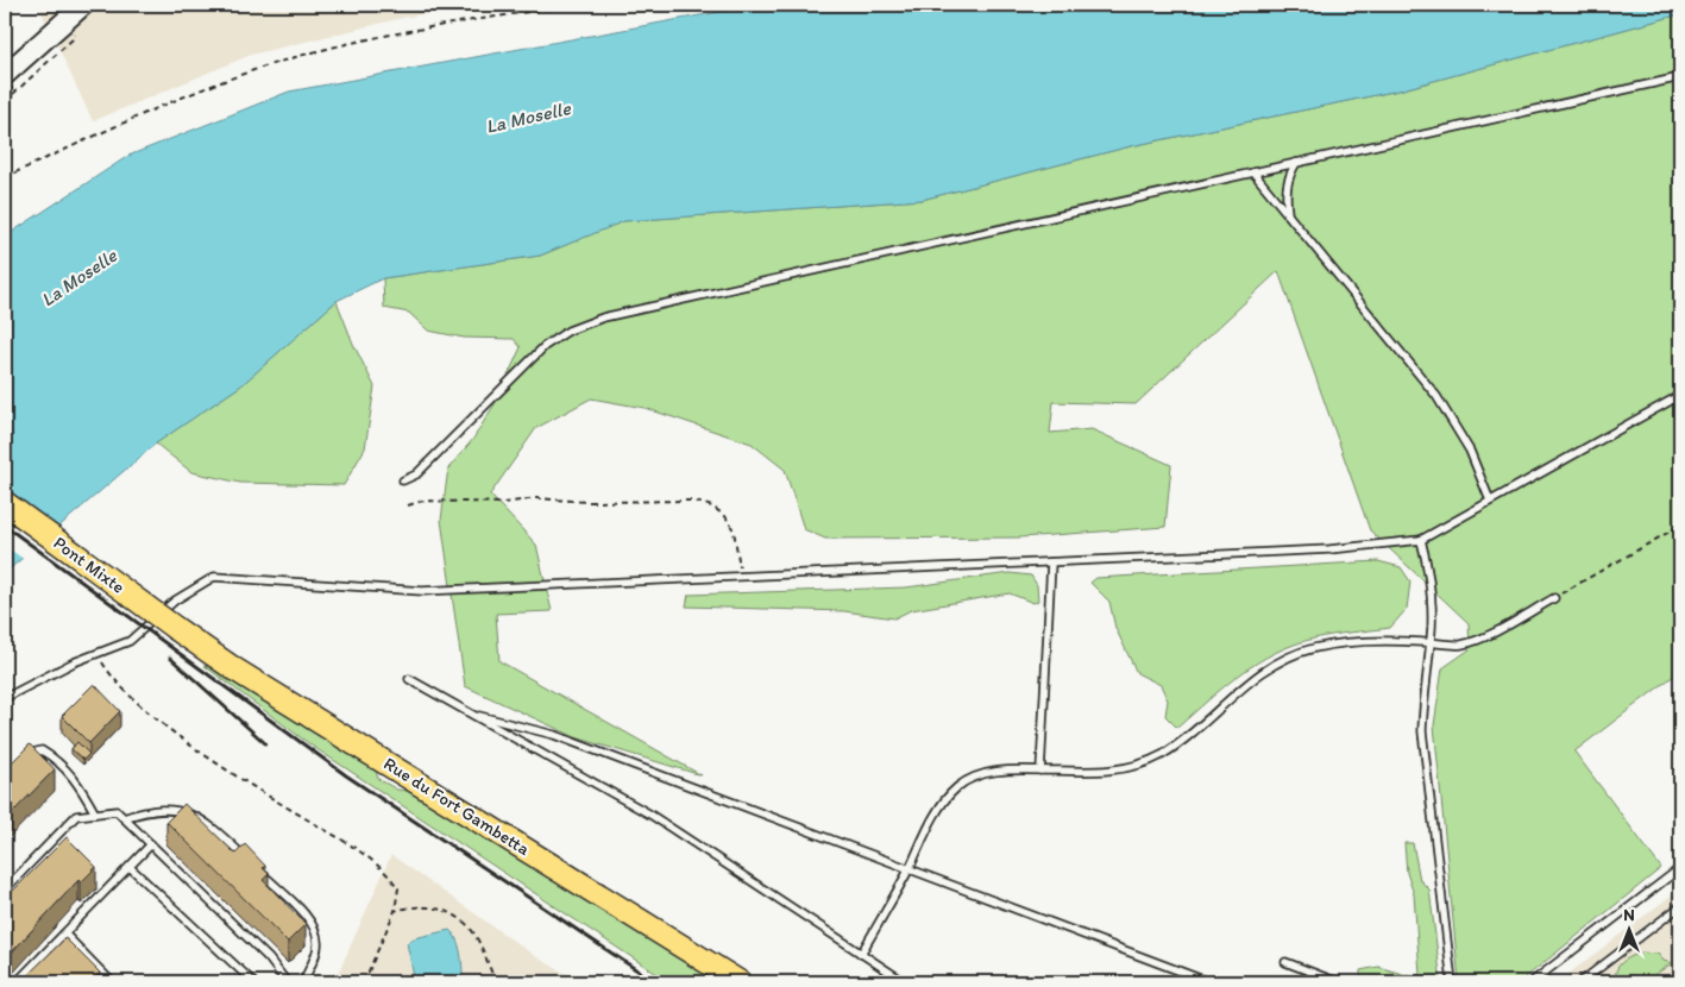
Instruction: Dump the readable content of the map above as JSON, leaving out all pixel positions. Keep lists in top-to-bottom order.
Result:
{
  "streets": {
    "main road": ["Pont Mixte", "Rue du Fort Gambetta"]
  },
  "crossings": [
    ["Pont Mixte", "Rue du Fort Gambetta"]
  ],
  "water": ["La Moselle"],
  "north": "top"
}
